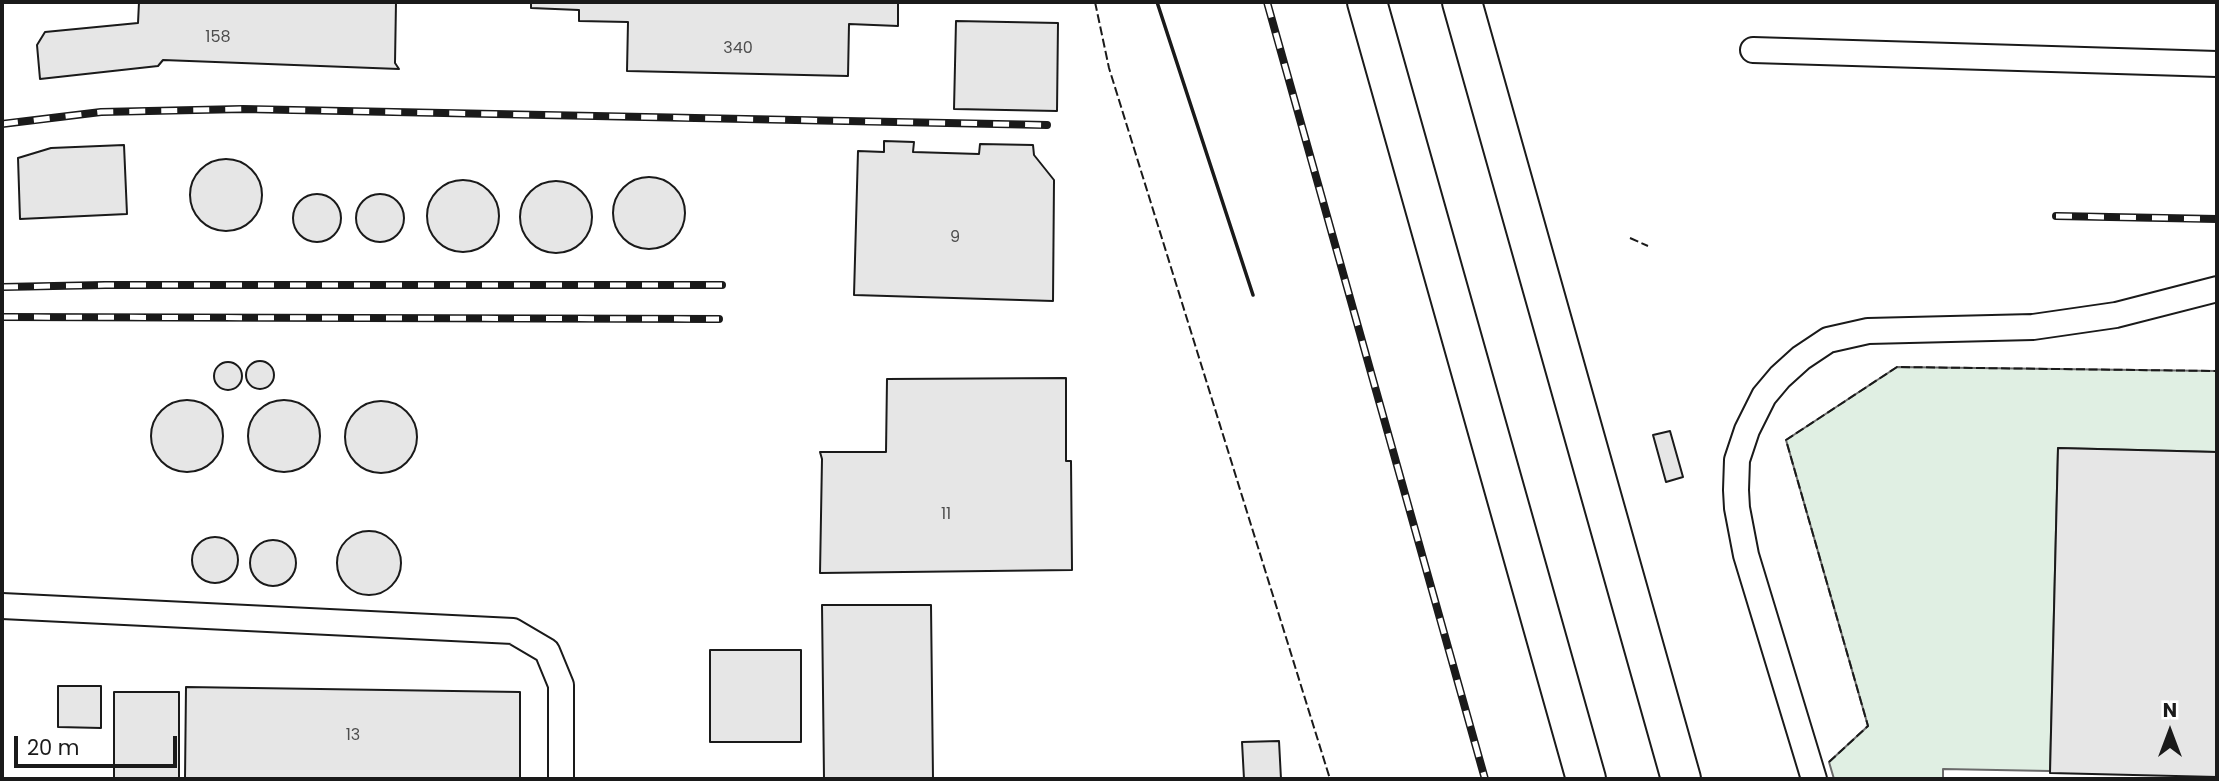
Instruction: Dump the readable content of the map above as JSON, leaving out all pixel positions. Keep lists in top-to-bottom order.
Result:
{
  "house_numbers": [
    "158",
    "340",
    "9",
    "11",
    "13"
  ],
  "scale_bar": "20 m",
  "north": "top"
}
